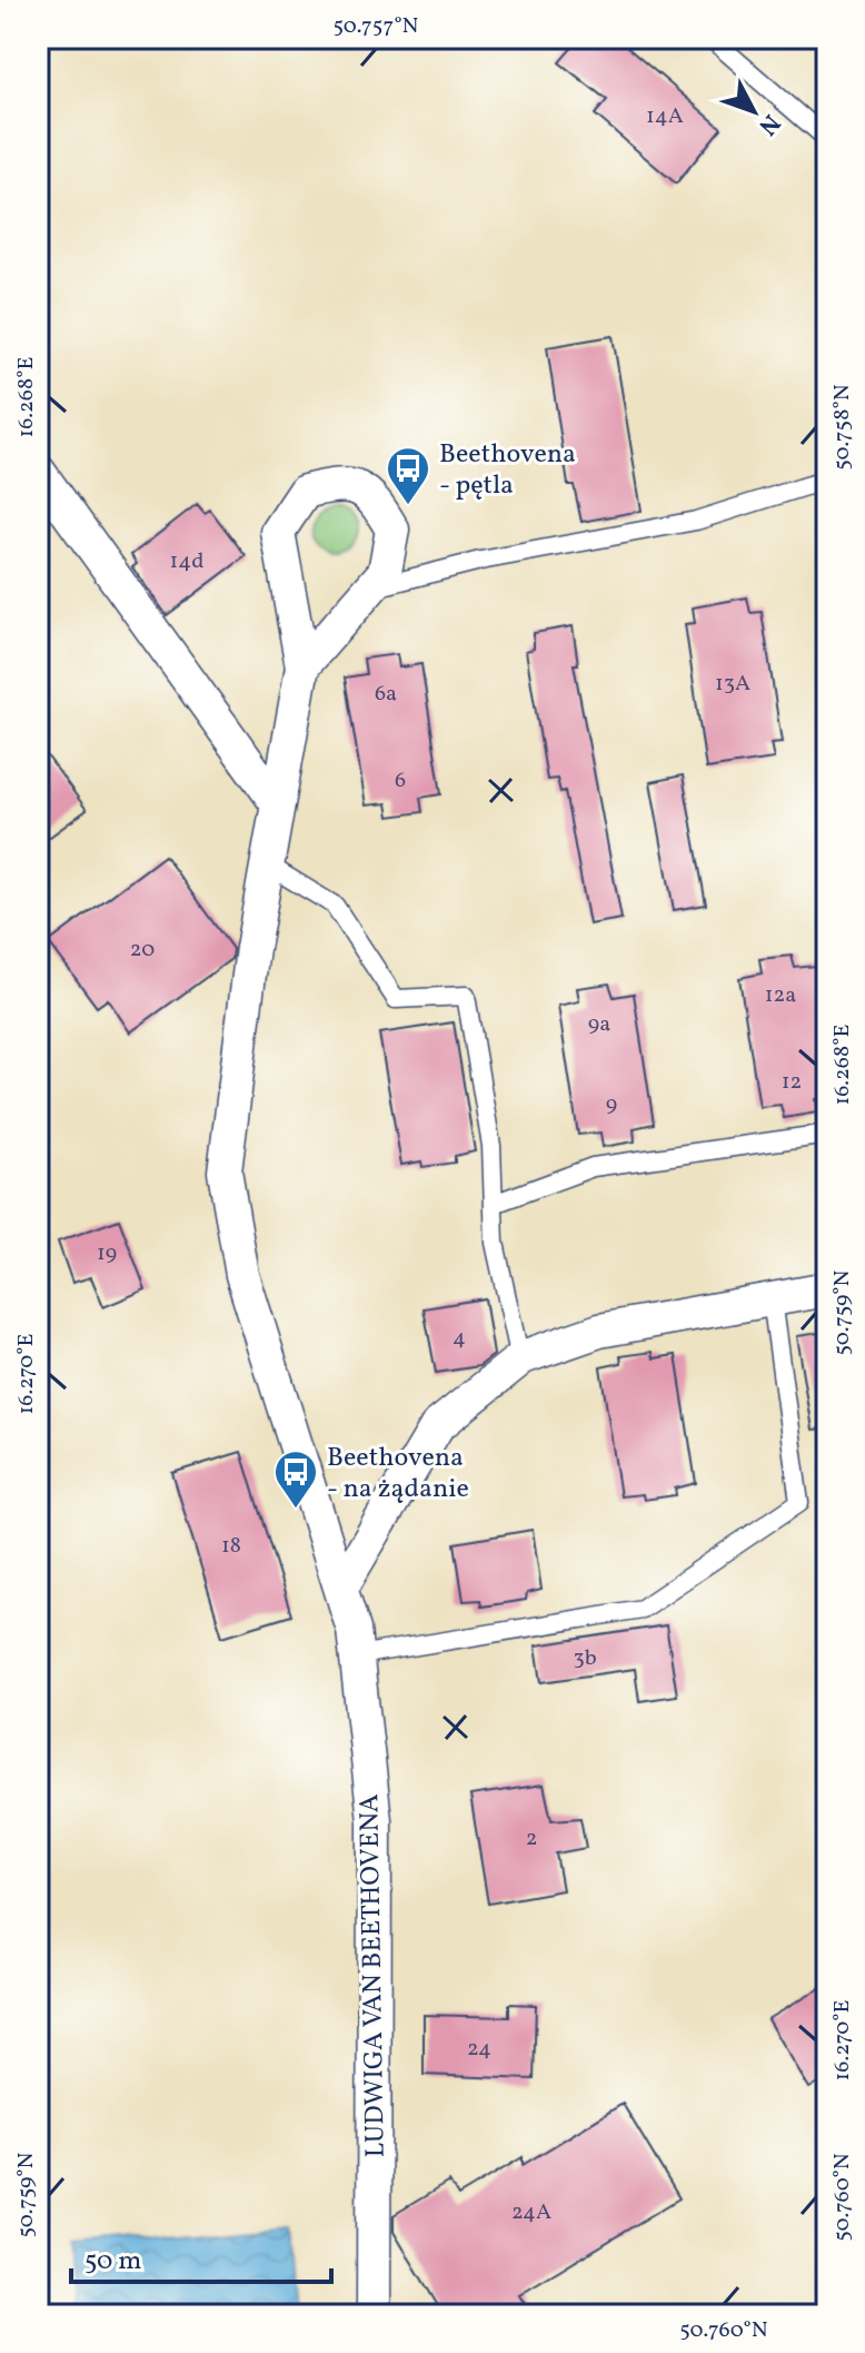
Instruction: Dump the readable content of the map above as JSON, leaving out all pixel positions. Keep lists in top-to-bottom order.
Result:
{
  "streets": {
    "street": ["LUDWIGA VAN BEETHOVENA"]
  },
  "places": {
    "bus stop": ["Beethovena - pętla", "Beethovena - na żądanie"]
  },
  "house_numbers": [
    "14A",
    "14d",
    "13A",
    "6a",
    "6",
    "20",
    "12a",
    "9a",
    "12",
    "9",
    "19",
    "4",
    "18",
    "3b",
    "2",
    "24",
    "24A"
  ],
  "scale_bar": "50 m",
  "north": "bottom right",
  "coordinates": [
    "50.757°N",
    "16.268°E",
    "50.758°N",
    "50.759°N",
    "16.270°E",
    "50.760°N"
  ]
}
